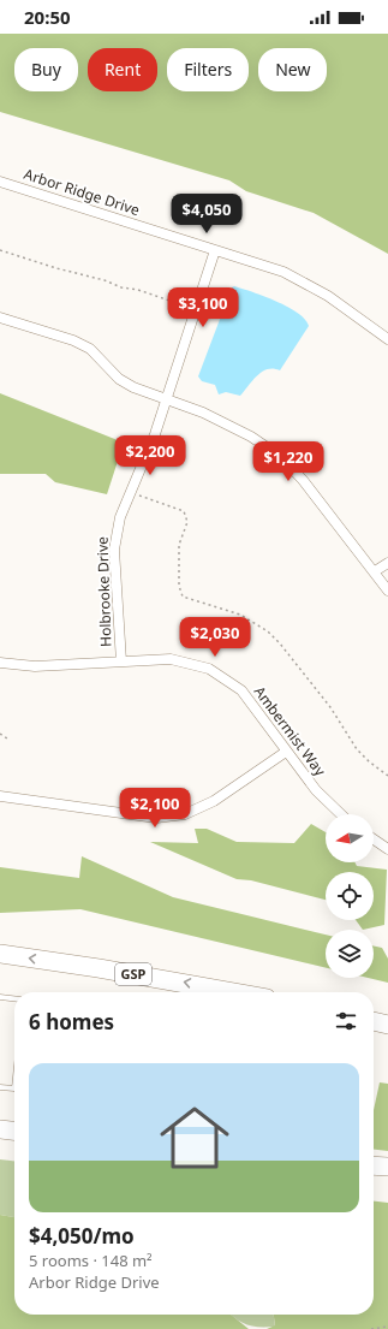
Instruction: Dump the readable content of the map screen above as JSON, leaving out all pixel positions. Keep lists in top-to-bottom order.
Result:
{
  "streets": {
    "highway": ["GSP"],
    "street": ["Arbor Ridge Drive", "Holbrooke Drive", "Ambermist Way"]
  },
  "crossings": [
    ["Arbor Ridge Drive", "Holbrooke Drive"],
    ["Holbrooke Drive", "Ambermist Way"]
  ],
  "north": "left",
  "page": {
    "status": "20:50",
    "chip": [
      "Buy",
      "Rent",
      "Filters",
      "New"
    ],
    "price": [
      "$4,050",
      "$3,100",
      "$2,200",
      "$1,220",
      "$2,030",
      "$2,100"
    ],
    "heading": "6 homes",
    "list": [
      {
        "name": "$4,050/mo",
        "note": "5 rooms · 148 m² · Arbor Ridge Drive"
      }
    ]
  }
}
